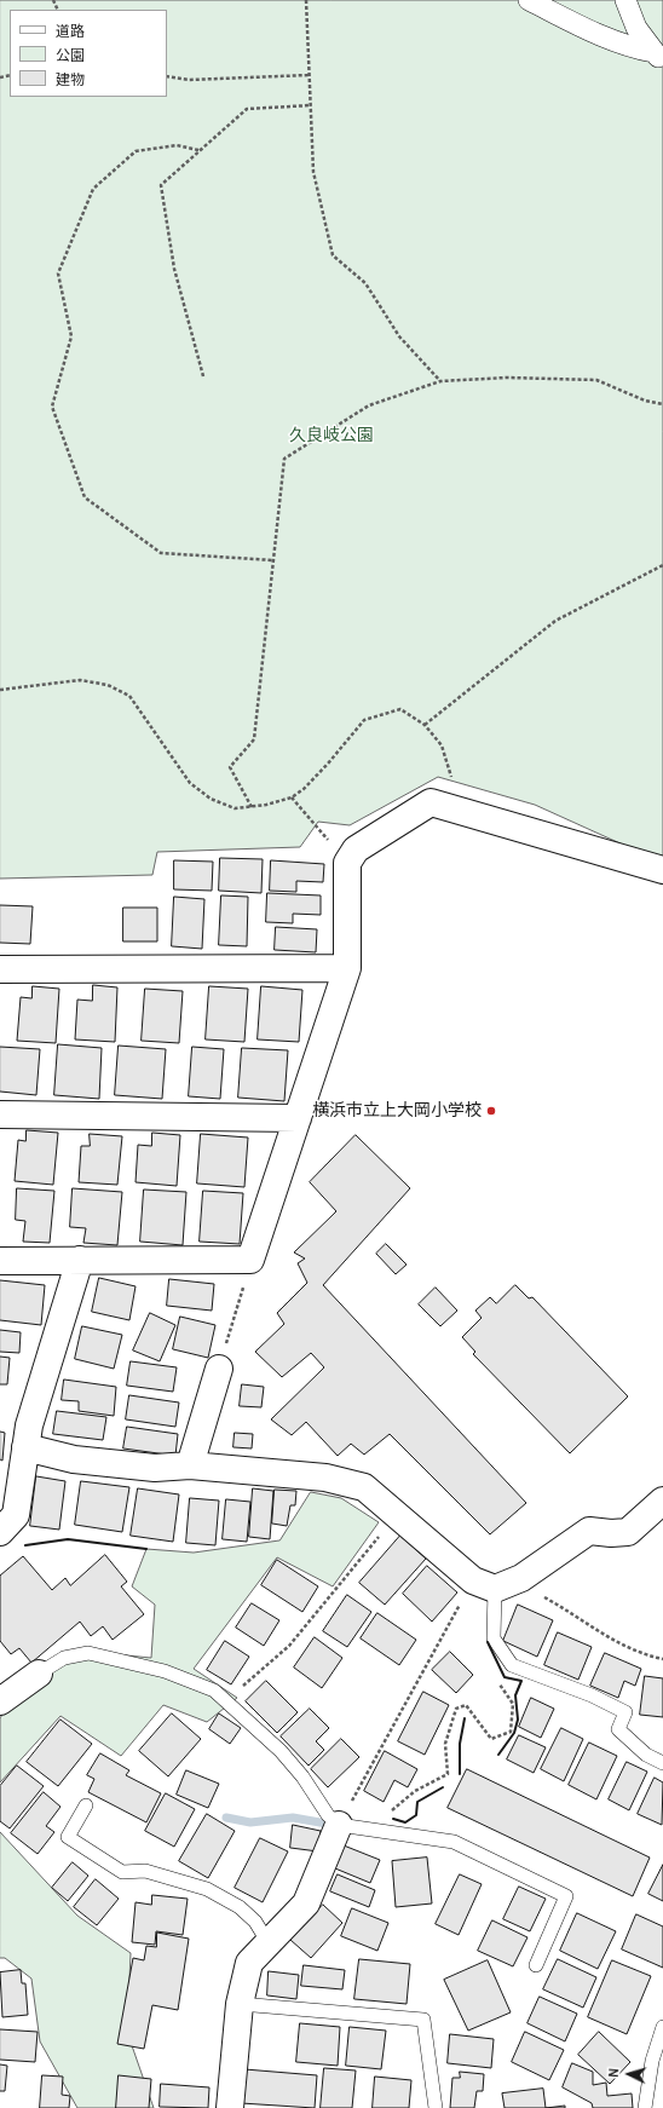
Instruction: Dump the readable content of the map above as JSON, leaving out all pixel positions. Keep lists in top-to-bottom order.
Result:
{
  "parks": ["久良岐公園"],
  "places": ["横浜市立上大岡小学校"],
  "legend": ["道路", "公園", "建物"],
  "north": "left"
}
